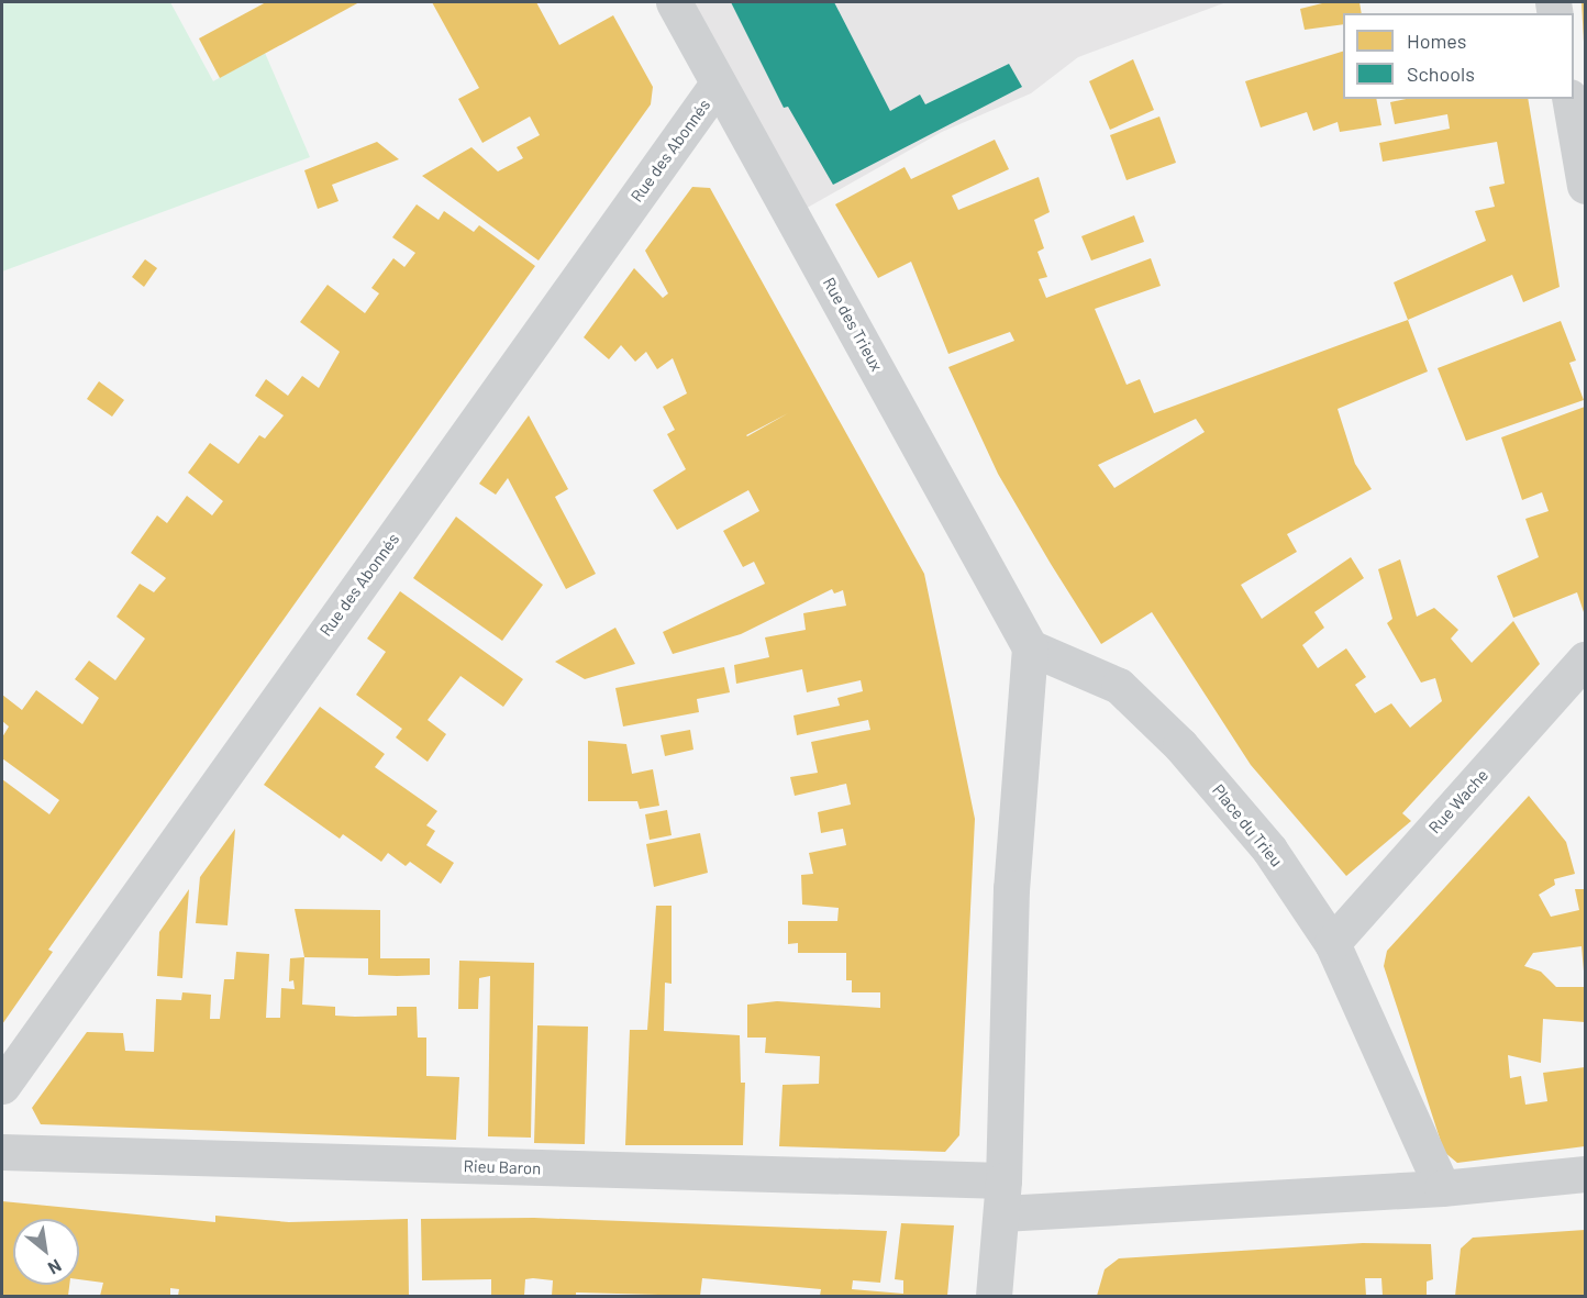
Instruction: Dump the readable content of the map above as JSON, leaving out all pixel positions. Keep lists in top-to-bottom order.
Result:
{
  "streets": {
    "street": [
      "Rue des Abonnés",
      "Rue des Trieux",
      "Rue Wache",
      "Place du Trieu",
      "Rieu Baron"
    ]
  },
  "crossings": [
    ["Rue des Abonnés", "Rue des Trieux"],
    ["Rue des Trieux", "Place du Trieu"],
    ["Rue Wache", "Place du Trieu"]
  ],
  "legend": ["Homes", "Schools"],
  "north": "bottom right"
}
